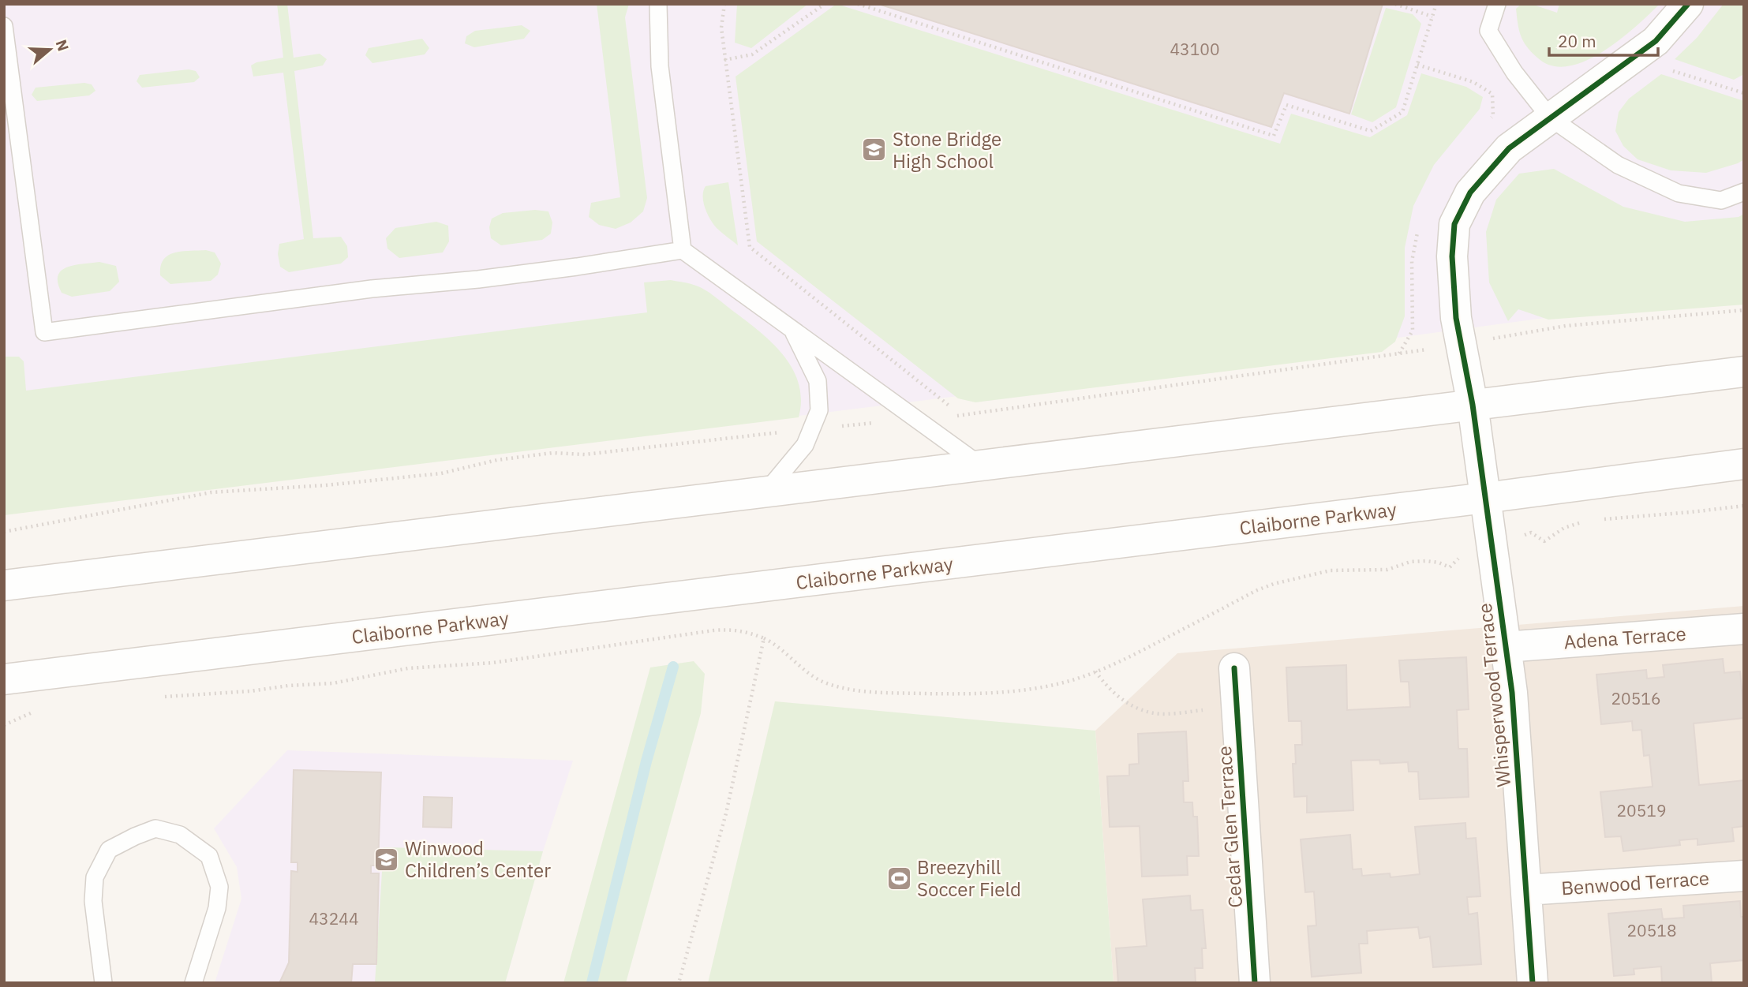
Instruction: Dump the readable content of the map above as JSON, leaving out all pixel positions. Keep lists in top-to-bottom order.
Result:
{
  "streets": {
    "main road": [
      "Claiborne Parkway",
      "Adena Terrace",
      "Whisperwood Terrace",
      "Cedar Glen Terrace",
      "Benwood Terrace"
    ]
  },
  "crossings": [
    ["Claiborne Parkway", "Whisperwood Terrace"],
    ["Adena Terrace", "Whisperwood Terrace"],
    ["Whisperwood Terrace", "Benwood Terrace"]
  ],
  "places": {
    "school or university": ["Stone Bridge High School", "Winwood Children’s Center"],
    "sports": ["Breezyhill Soccer Field"]
  },
  "house_numbers": [
    "43100",
    "20516",
    "20519",
    "43244",
    "20518"
  ],
  "scale_bar": "20 m",
  "north": "right"
}
